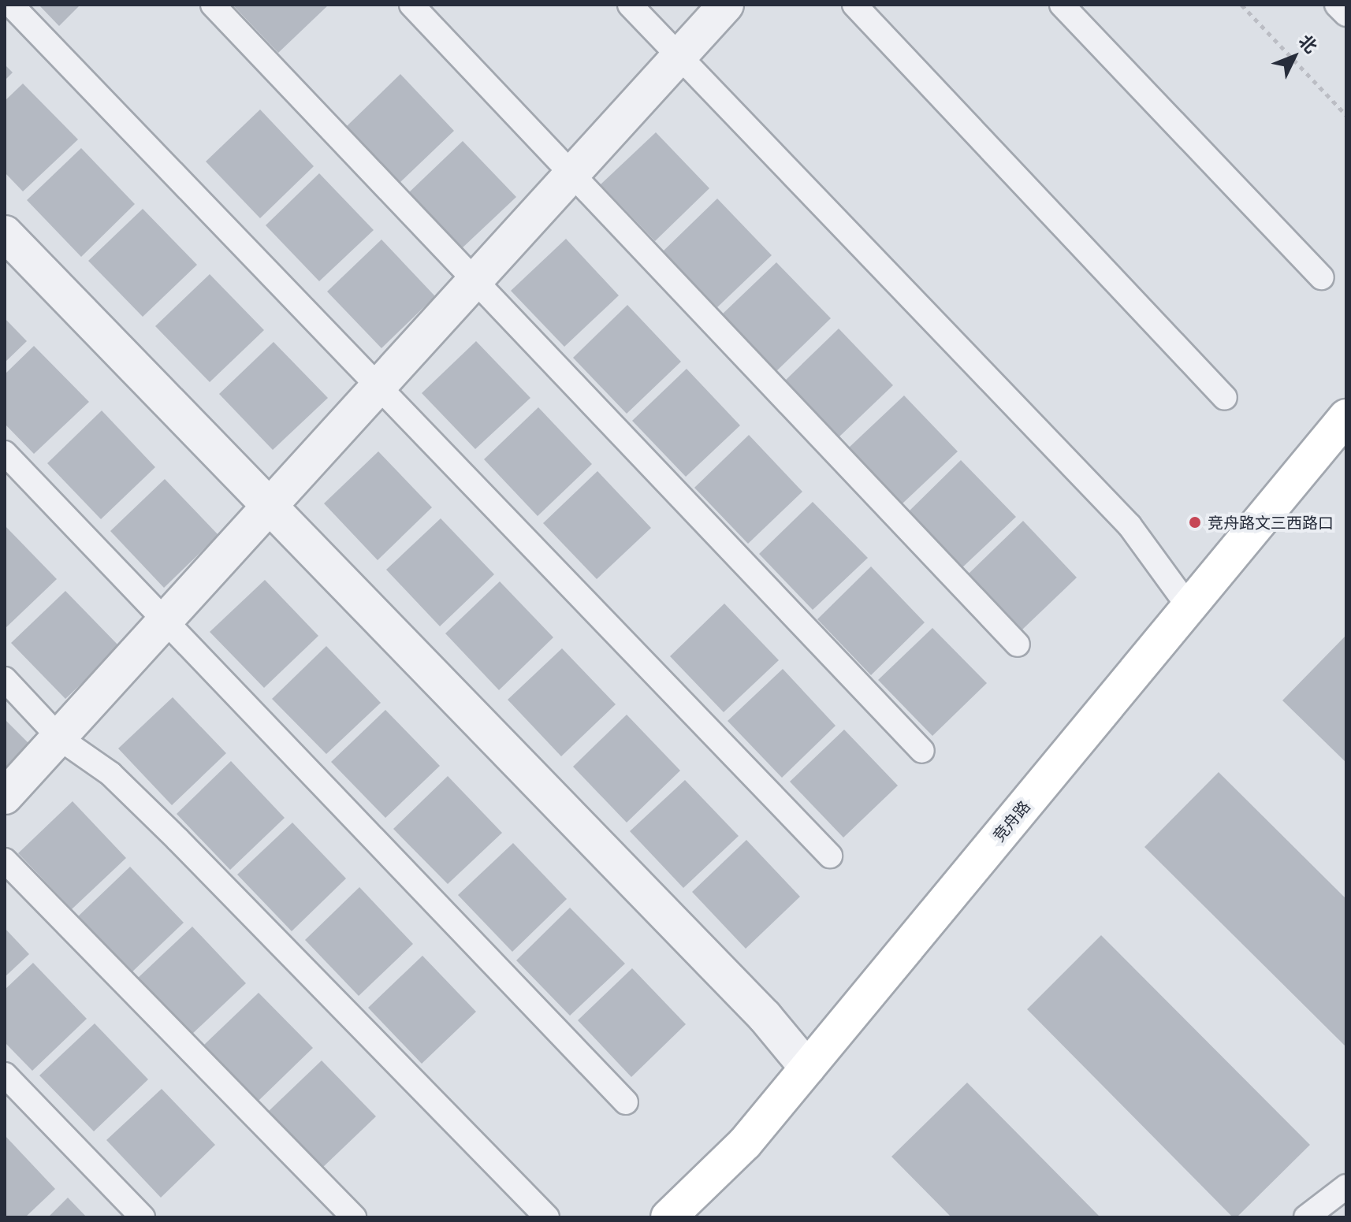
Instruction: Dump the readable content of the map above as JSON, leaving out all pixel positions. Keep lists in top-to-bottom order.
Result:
{
  "streets": {
    "street": ["竞舟路"]
  },
  "places": ["竞舟路文三西路口"],
  "north": "top right"
}
